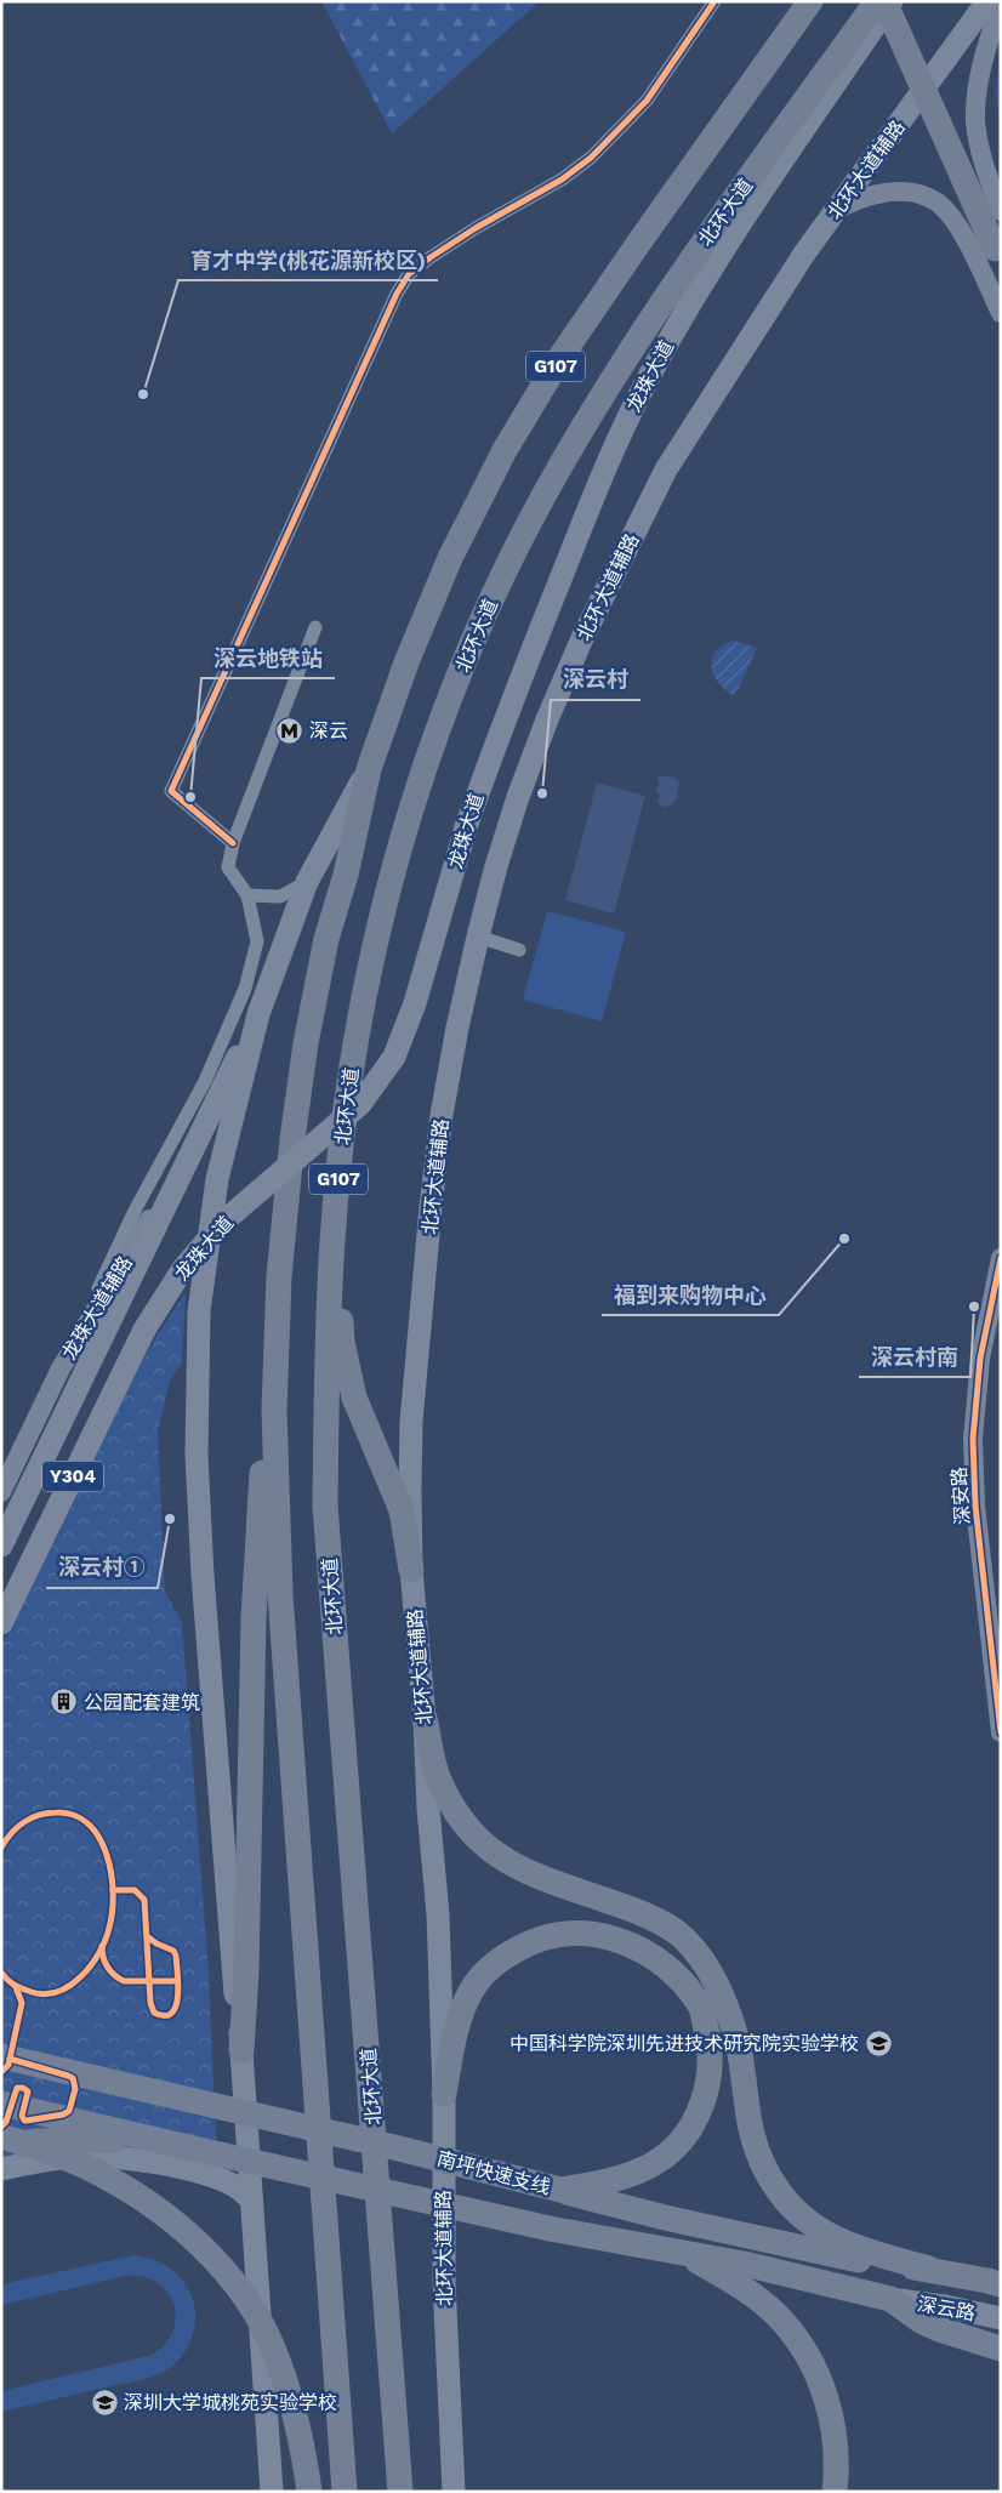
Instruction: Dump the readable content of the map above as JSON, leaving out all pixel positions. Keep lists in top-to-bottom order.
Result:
{
  "streets": {
    "highway": ["北环大道", "G107", "南坪快速支线"],
    "main road": [
      "北环大道辅路",
      "龙珠大道",
      "Y304",
      "深云路"
    ],
    "street": ["龙珠大道辅路", "深安路"]
  },
  "crossings": [
    ["南坪快速支线", "深云路"]
  ],
  "places": {
    "other": [
      "育才中学(桃花源新校区)",
      "深云村",
      "深云地铁站",
      "福到来购物中心",
      "深云村南",
      "深云村①"
    ],
    "metro station": ["深云"],
    "building": ["公园配套建筑"],
    "school or university": ["中国科学院深圳先进技术研究院实验学校", "深圳大学城桃苑实验学校"]
  }
}
